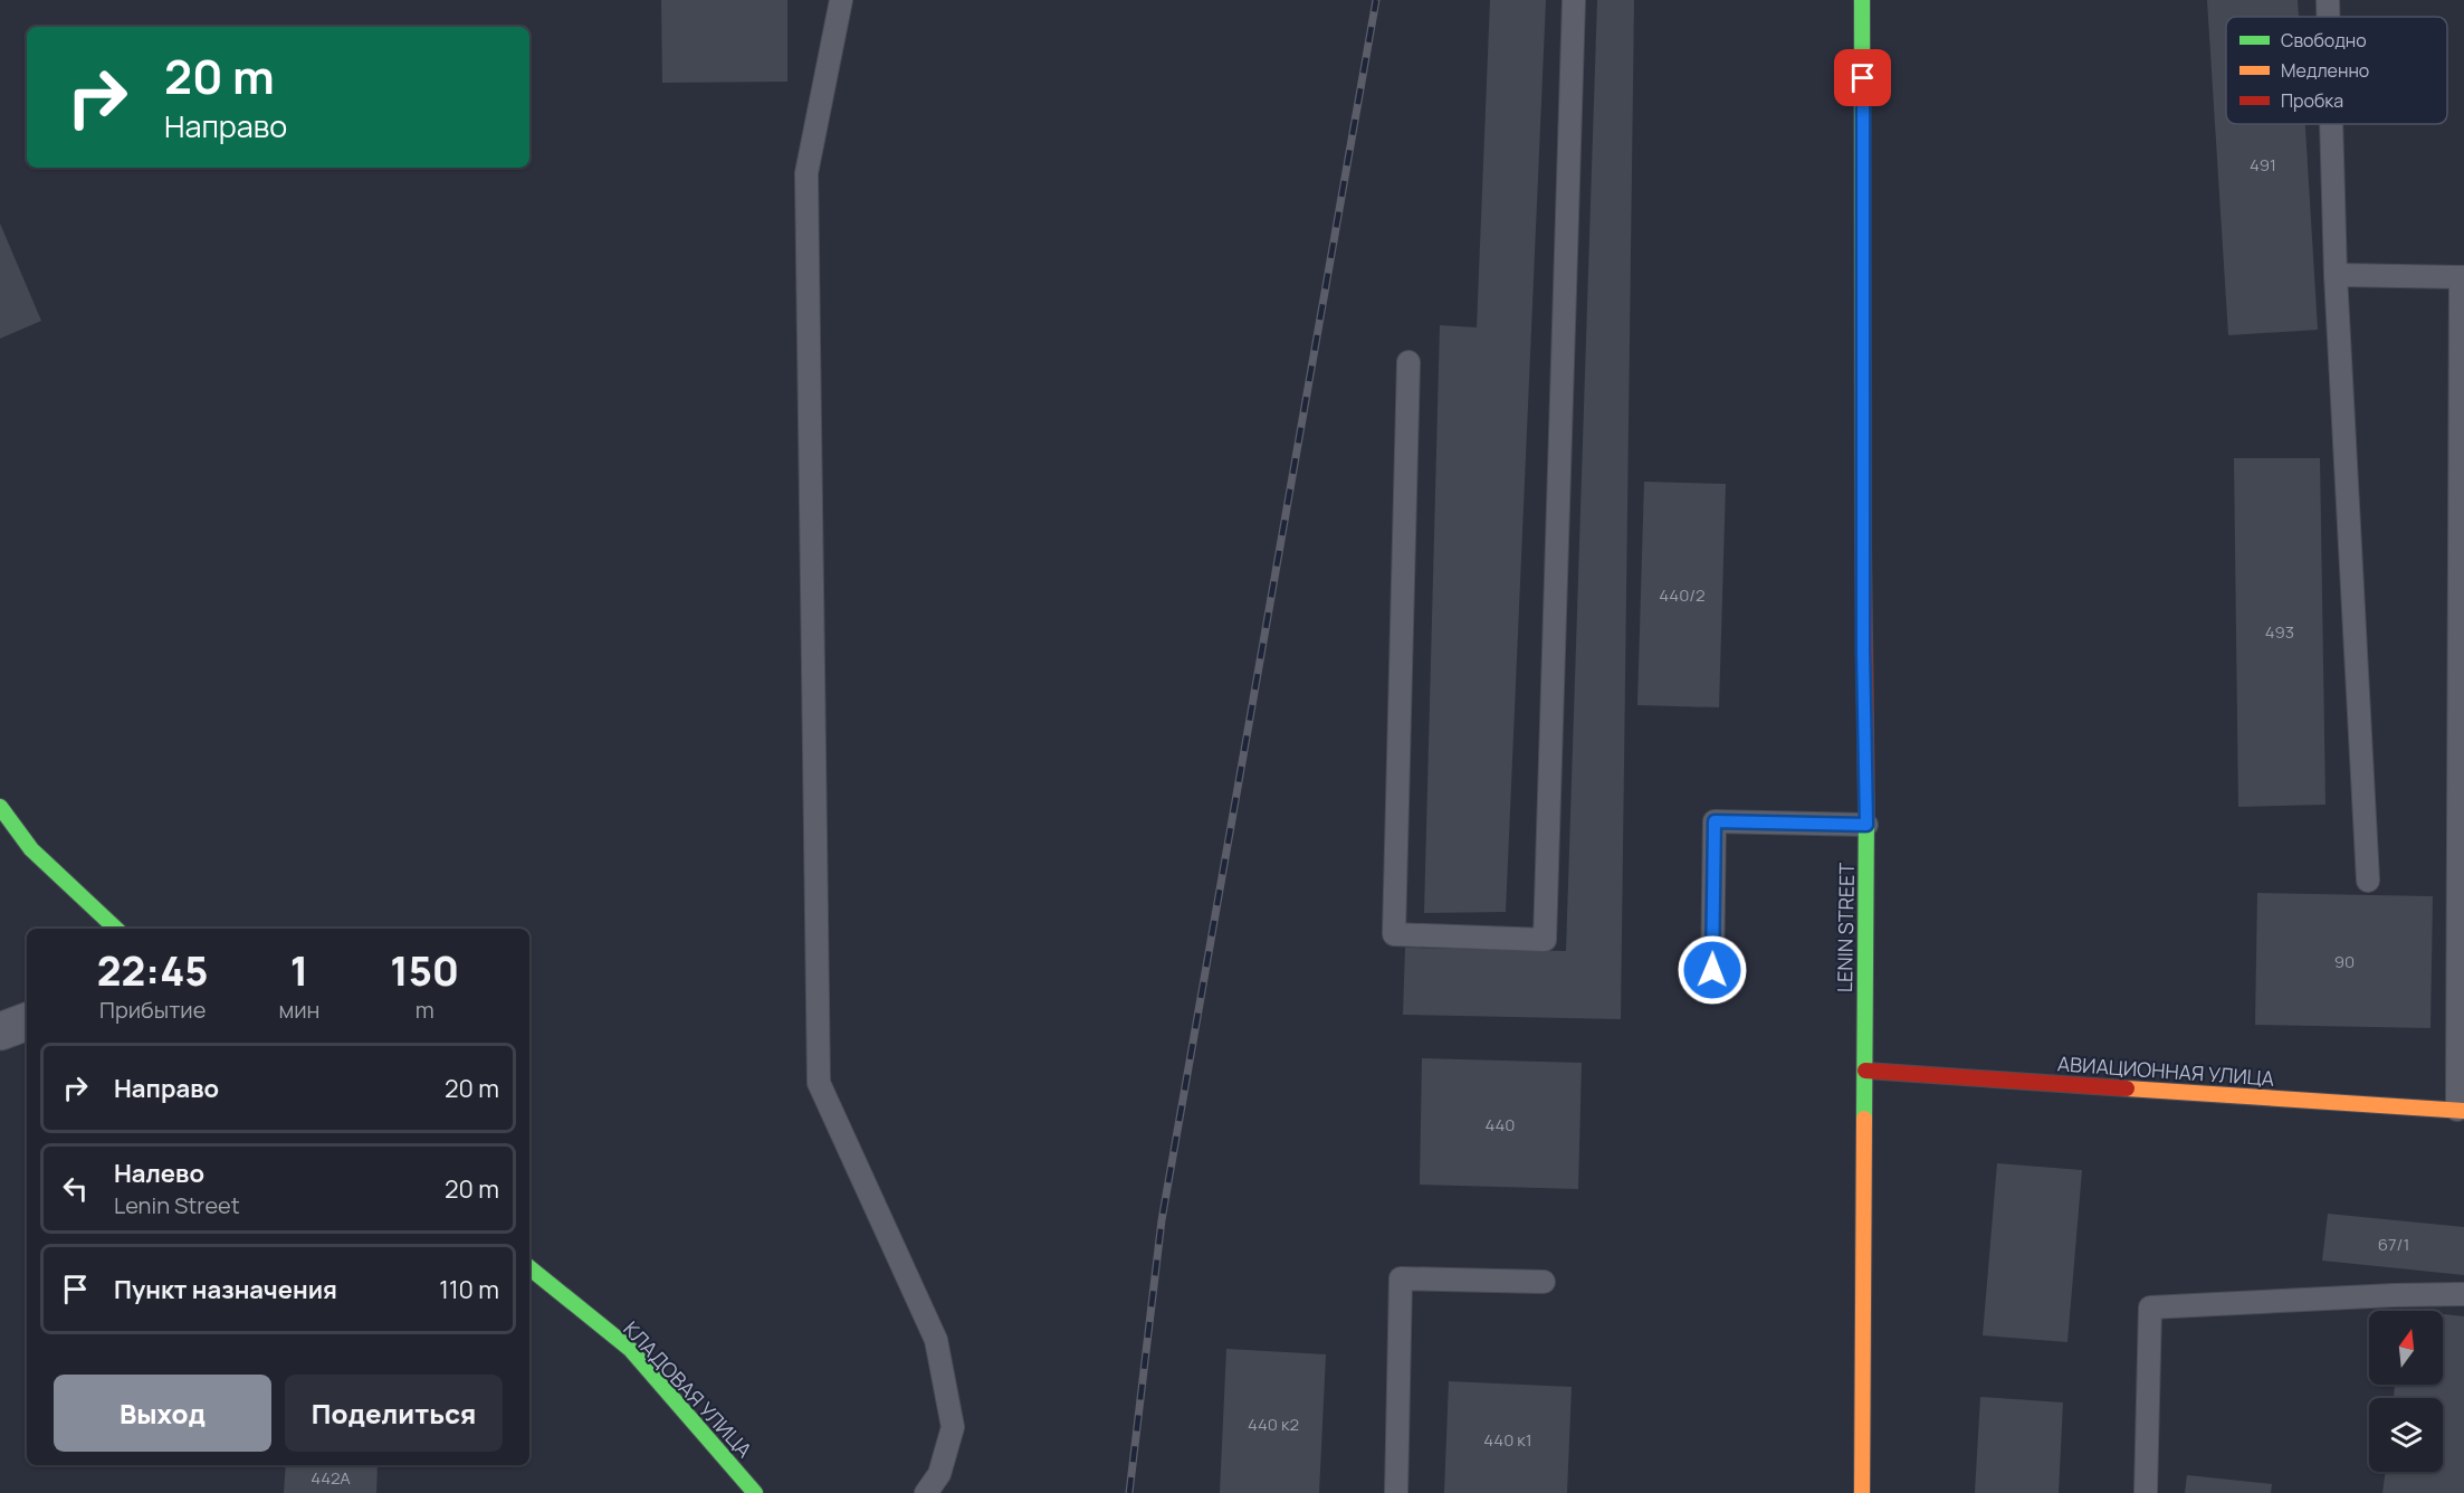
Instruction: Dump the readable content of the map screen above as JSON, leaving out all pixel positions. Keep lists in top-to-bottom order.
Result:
{
  "streets": {
    "main road": ["LENIN STREET", "АВИАЦИОННАЯ УЛИЦА", "КЛАДОВАЯ УЛИЦА"]
  },
  "crossings": [
    ["LENIN STREET", "АВИАЦИОННАЯ УЛИЦА"]
  ],
  "house_numbers": [
    "491",
    "440/2",
    "493",
    "90",
    "440",
    "67/1",
    "440 к2",
    "440 к1",
    "442А"
  ],
  "legend": ["Свободно", "Медленно", "Пробка"],
  "north": "top",
  "page": {
    "turn": ["20 m", "Направо"],
    "eta": [
      "22:45",
      "Прибытие",
      "1",
      "мин",
      "150",
      "m"
    ],
    "list": [
      {
        "name": "Направо",
        "value": "20 m"
      },
      {
        "name": "Налево",
        "note": "Lenin Street",
        "value": "20 m"
      },
      {
        "name": "Пункт назначения",
        "value": "110 m"
      }
    ],
    "buttons": ["Выход", "Поделиться"]
  }
}
